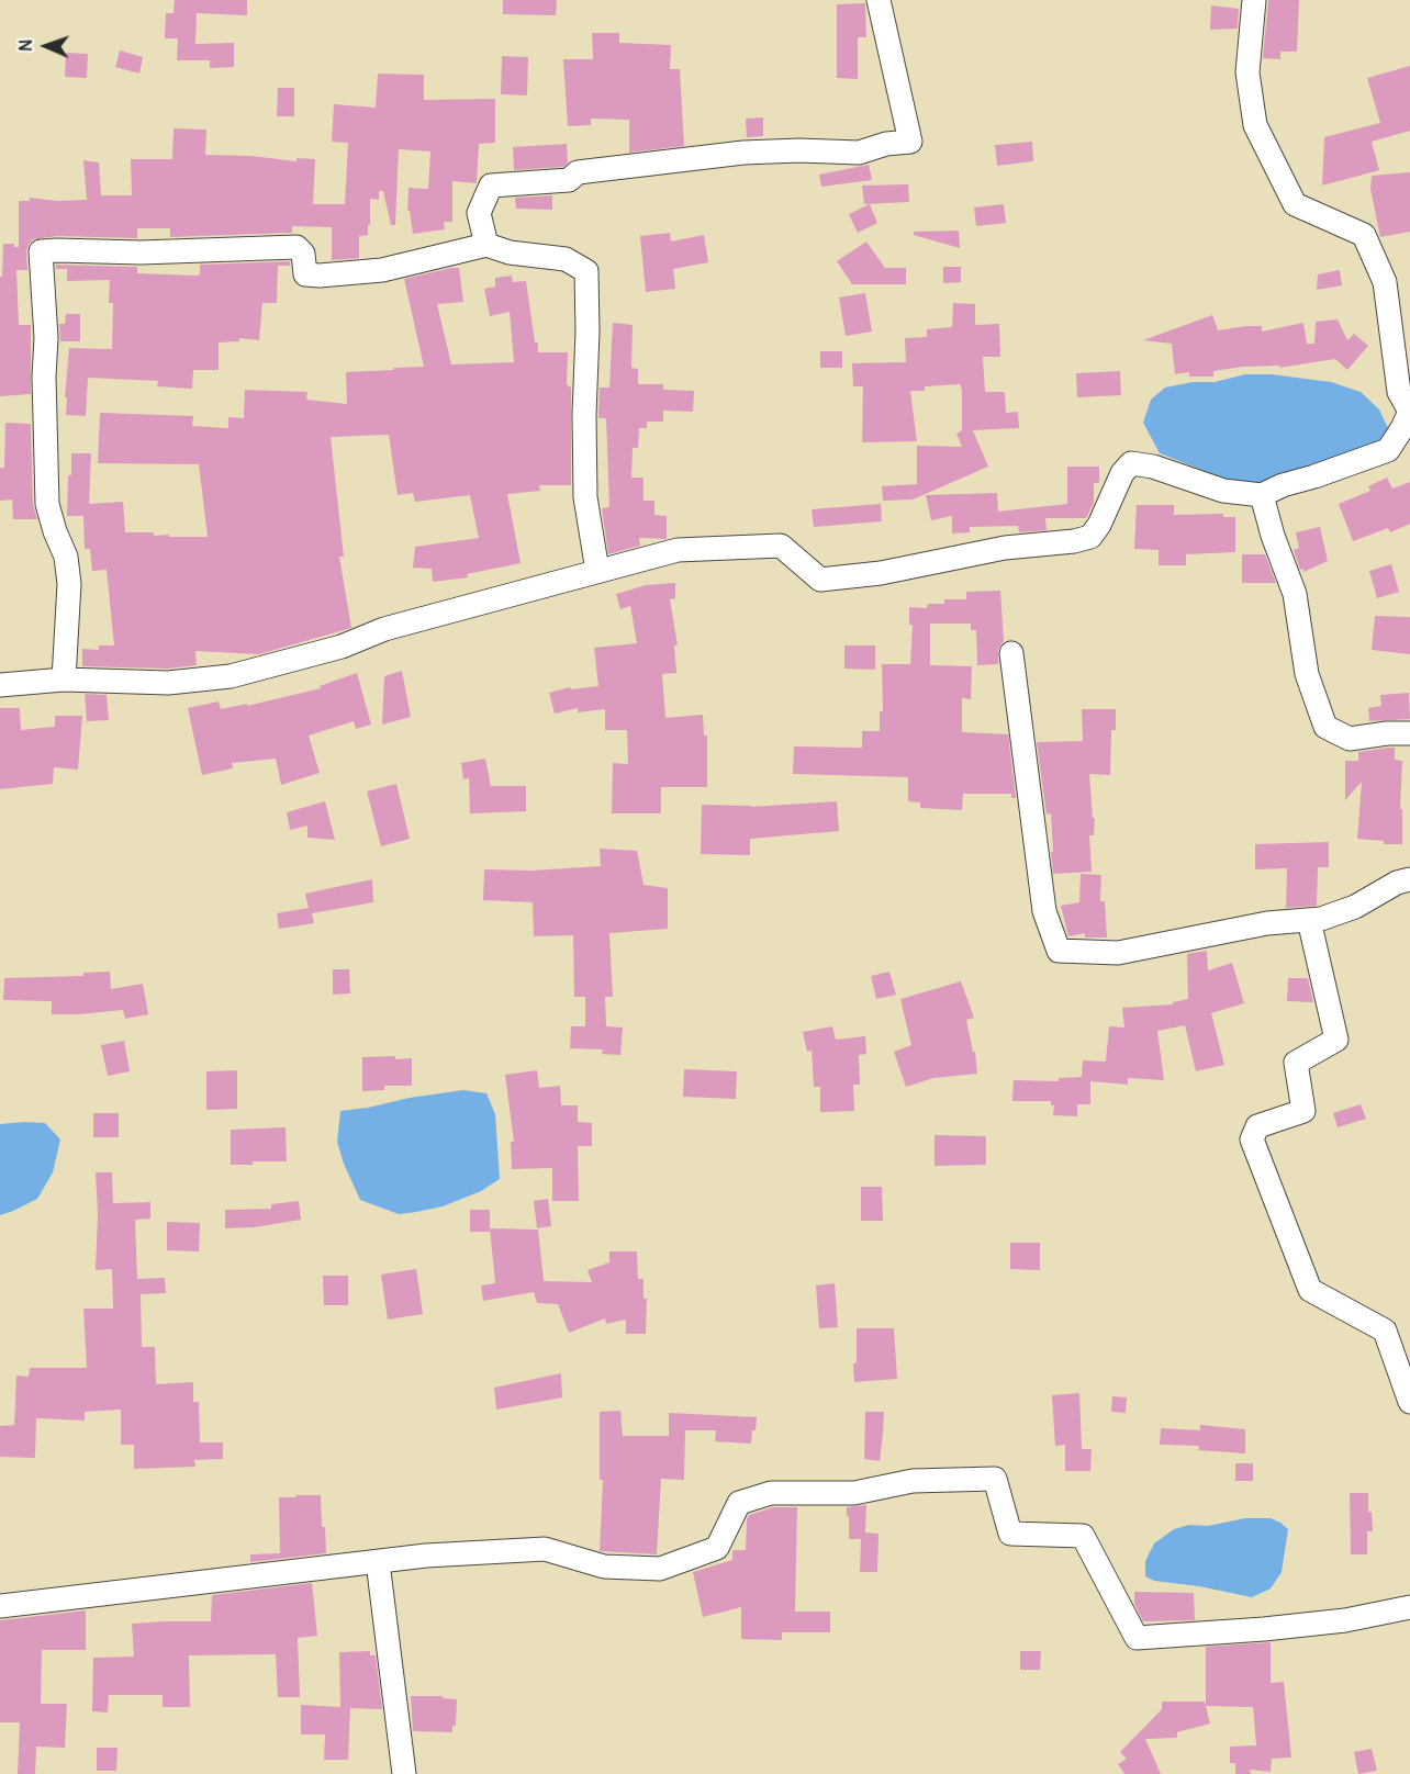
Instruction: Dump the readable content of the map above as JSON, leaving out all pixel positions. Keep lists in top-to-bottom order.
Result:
{
  "north": "left"
}
